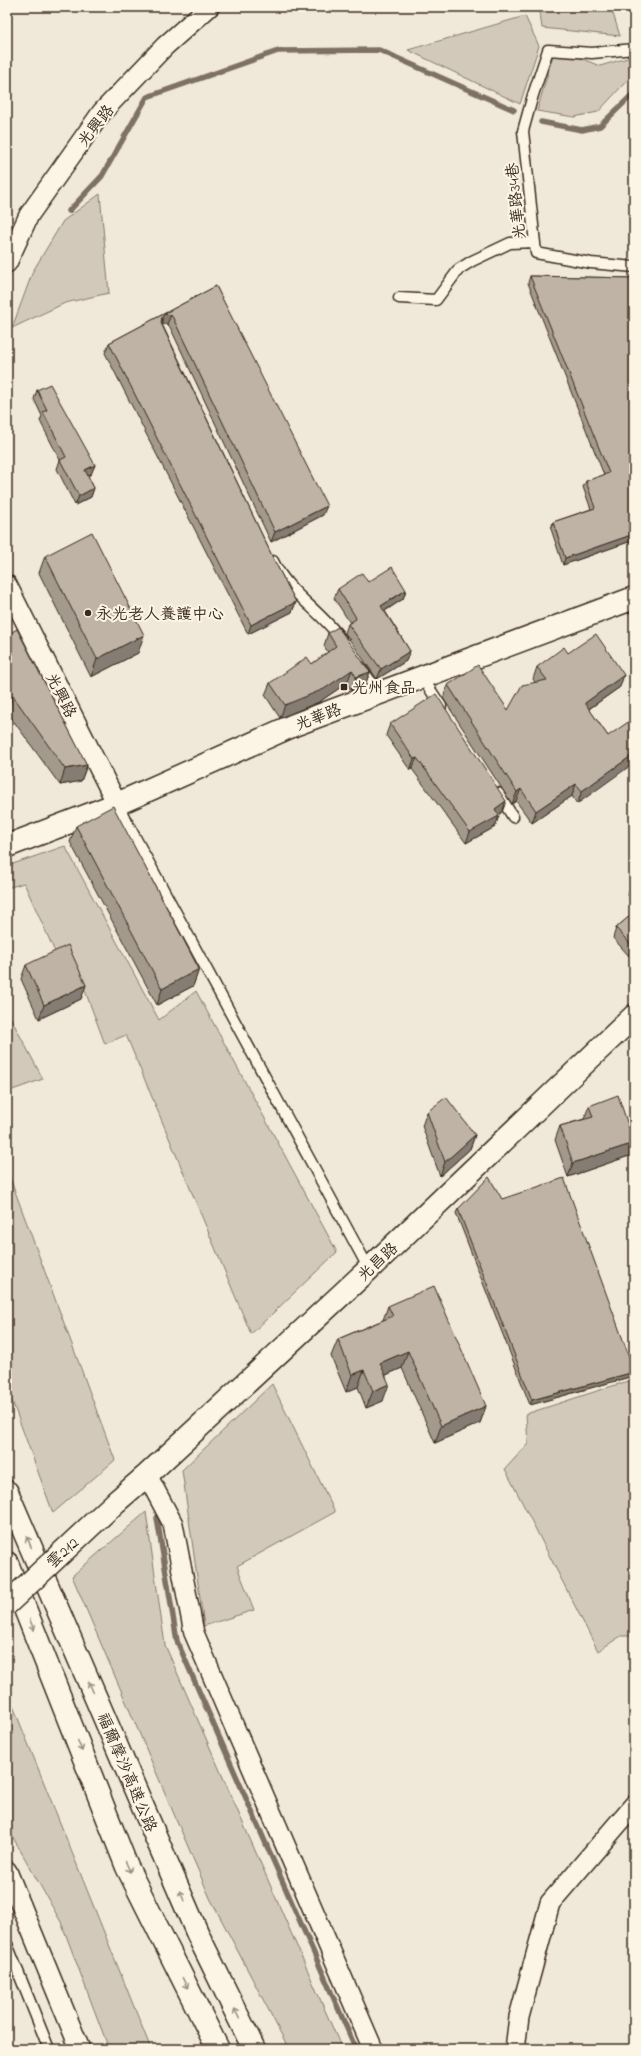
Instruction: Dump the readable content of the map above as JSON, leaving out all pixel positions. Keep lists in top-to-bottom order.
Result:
{
  "streets": {
    "main road": [
      "光華路",
      "光昌路",
      "雲212",
      "福爾摩沙高速公路"
    ],
    "street": ["光興路"],
    "lane": ["光華路34巷"]
  },
  "crossings": [
    ["光興路", "光華路"],
    ["光昌路", "雲212"]
  ],
  "places": {
    "other": ["永光老人養護中心"],
    "transit": ["光州食品"]
  }
}
